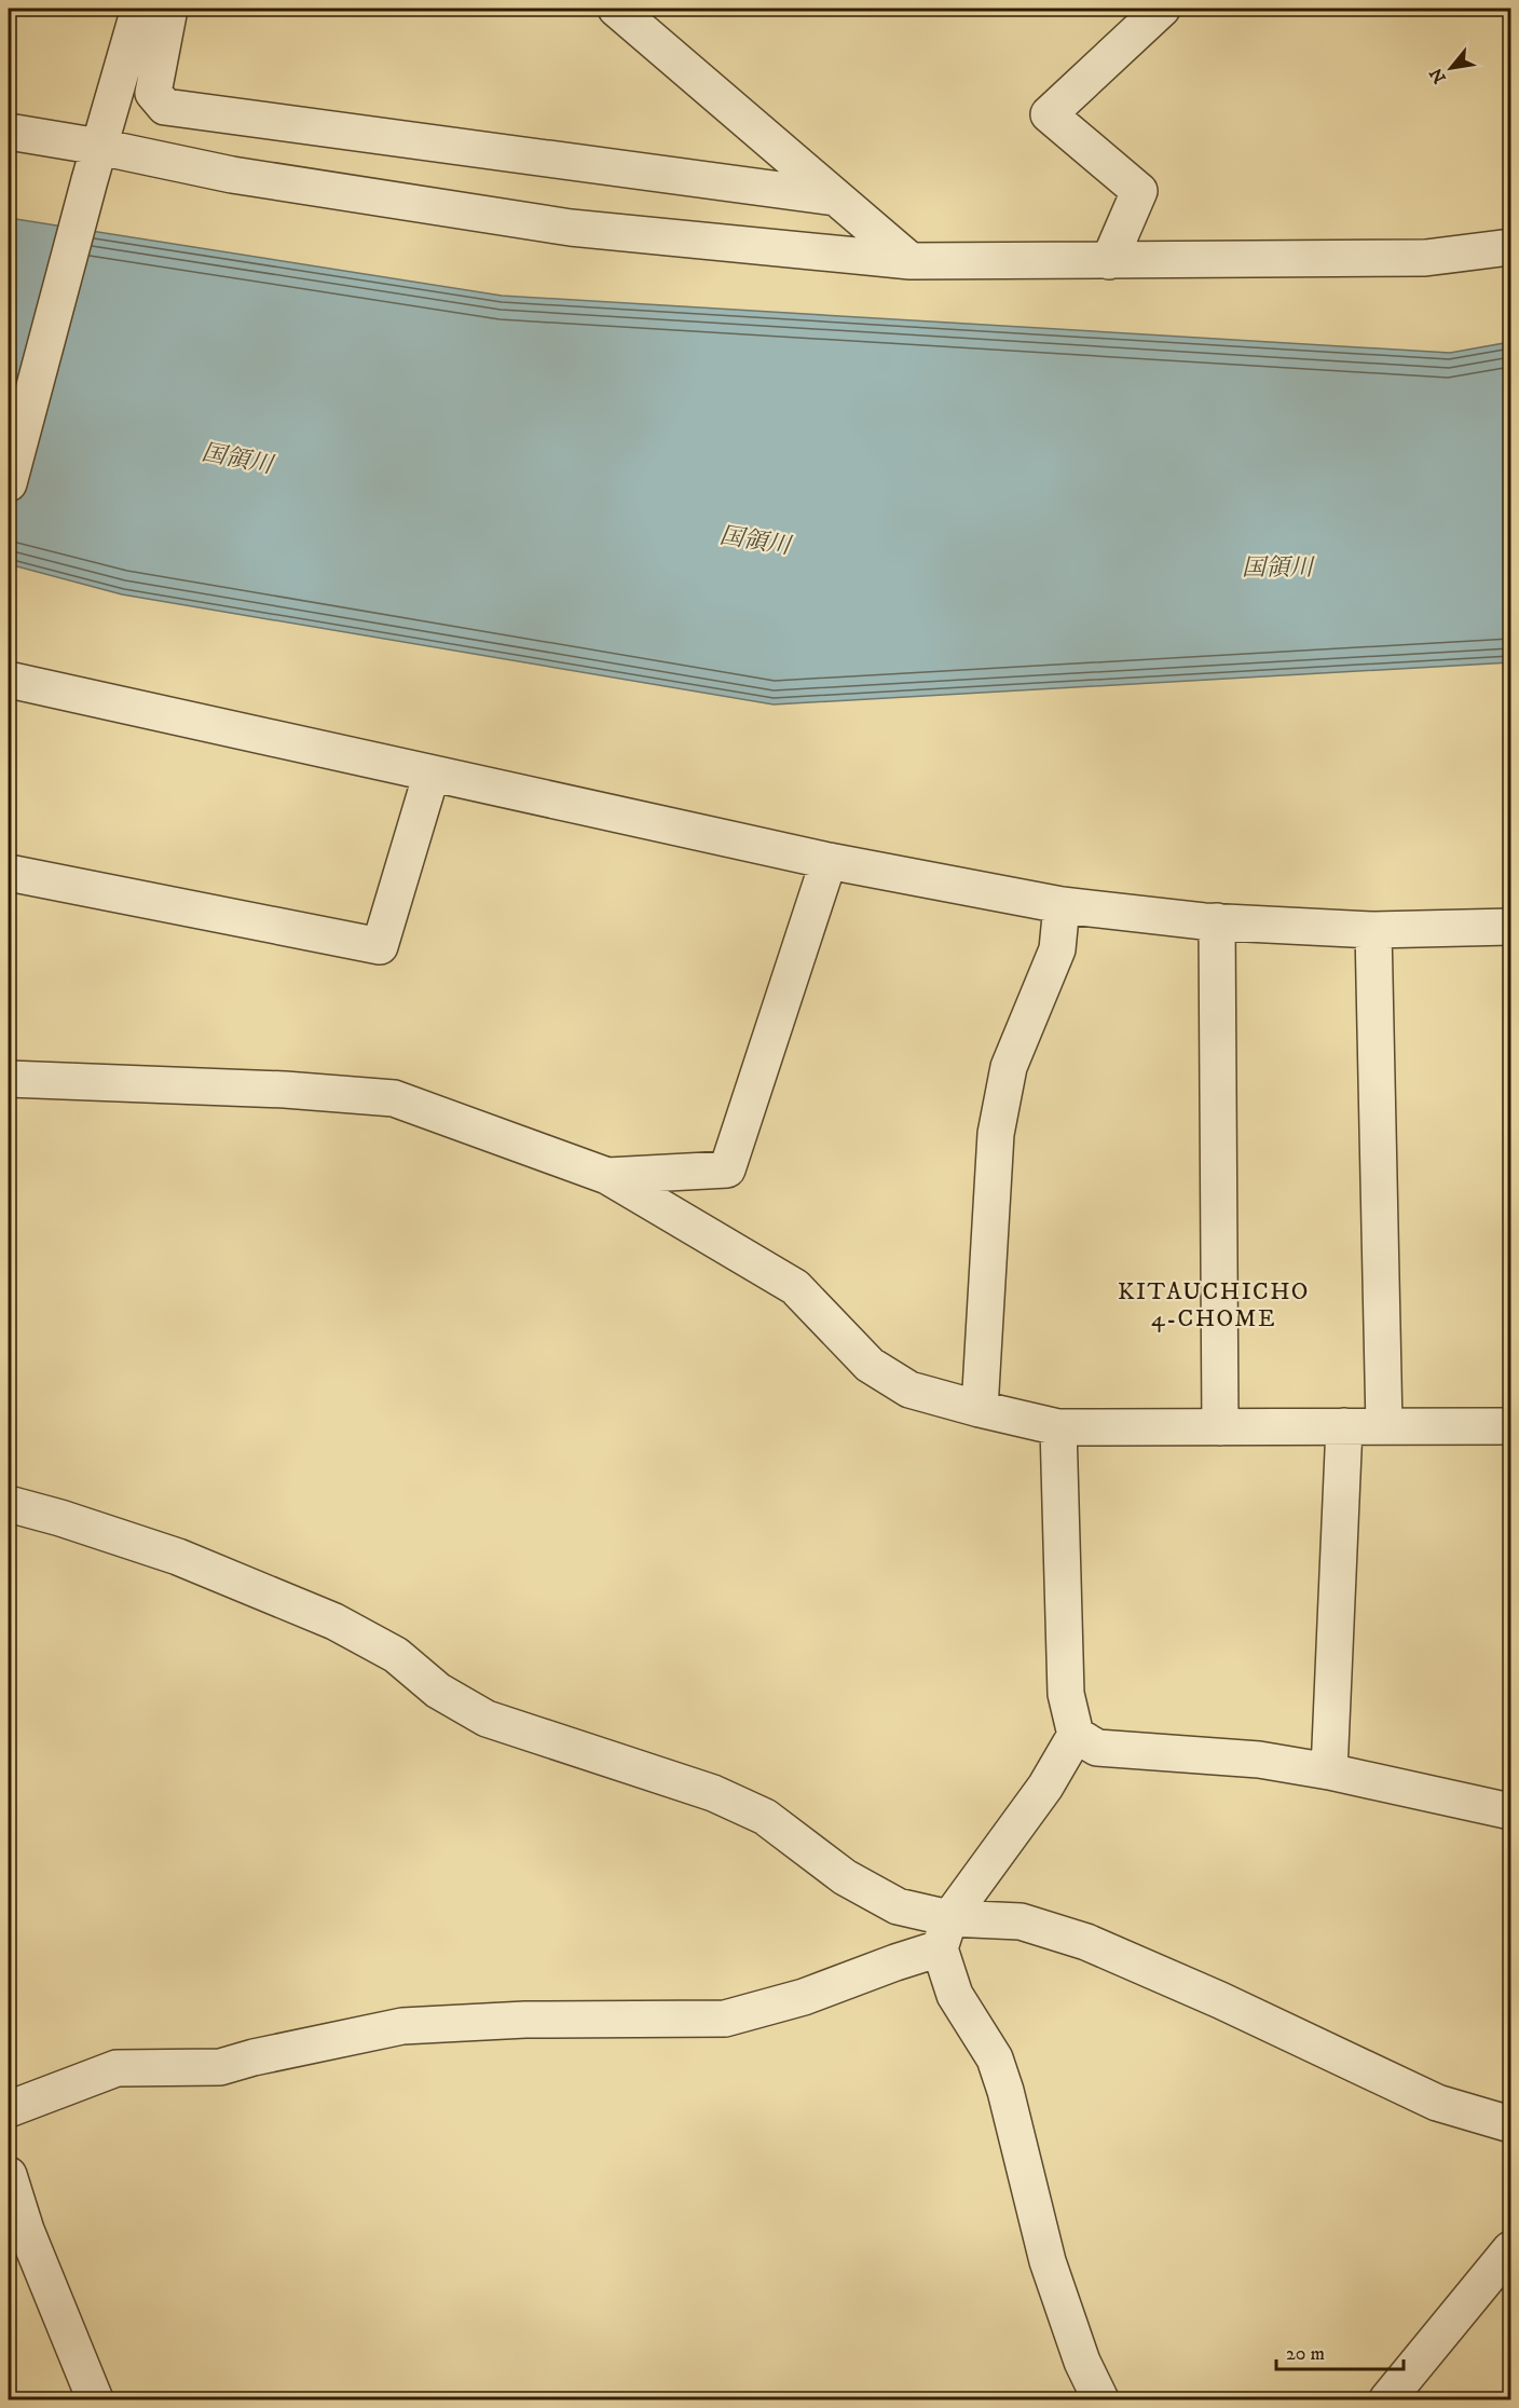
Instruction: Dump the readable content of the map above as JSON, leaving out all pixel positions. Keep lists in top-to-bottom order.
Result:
{
  "districts": ["KITAUCHICHO 4-CHOME"],
  "water": ["国領川"],
  "scale_bar": "20 m",
  "north": "bottom left"
}
